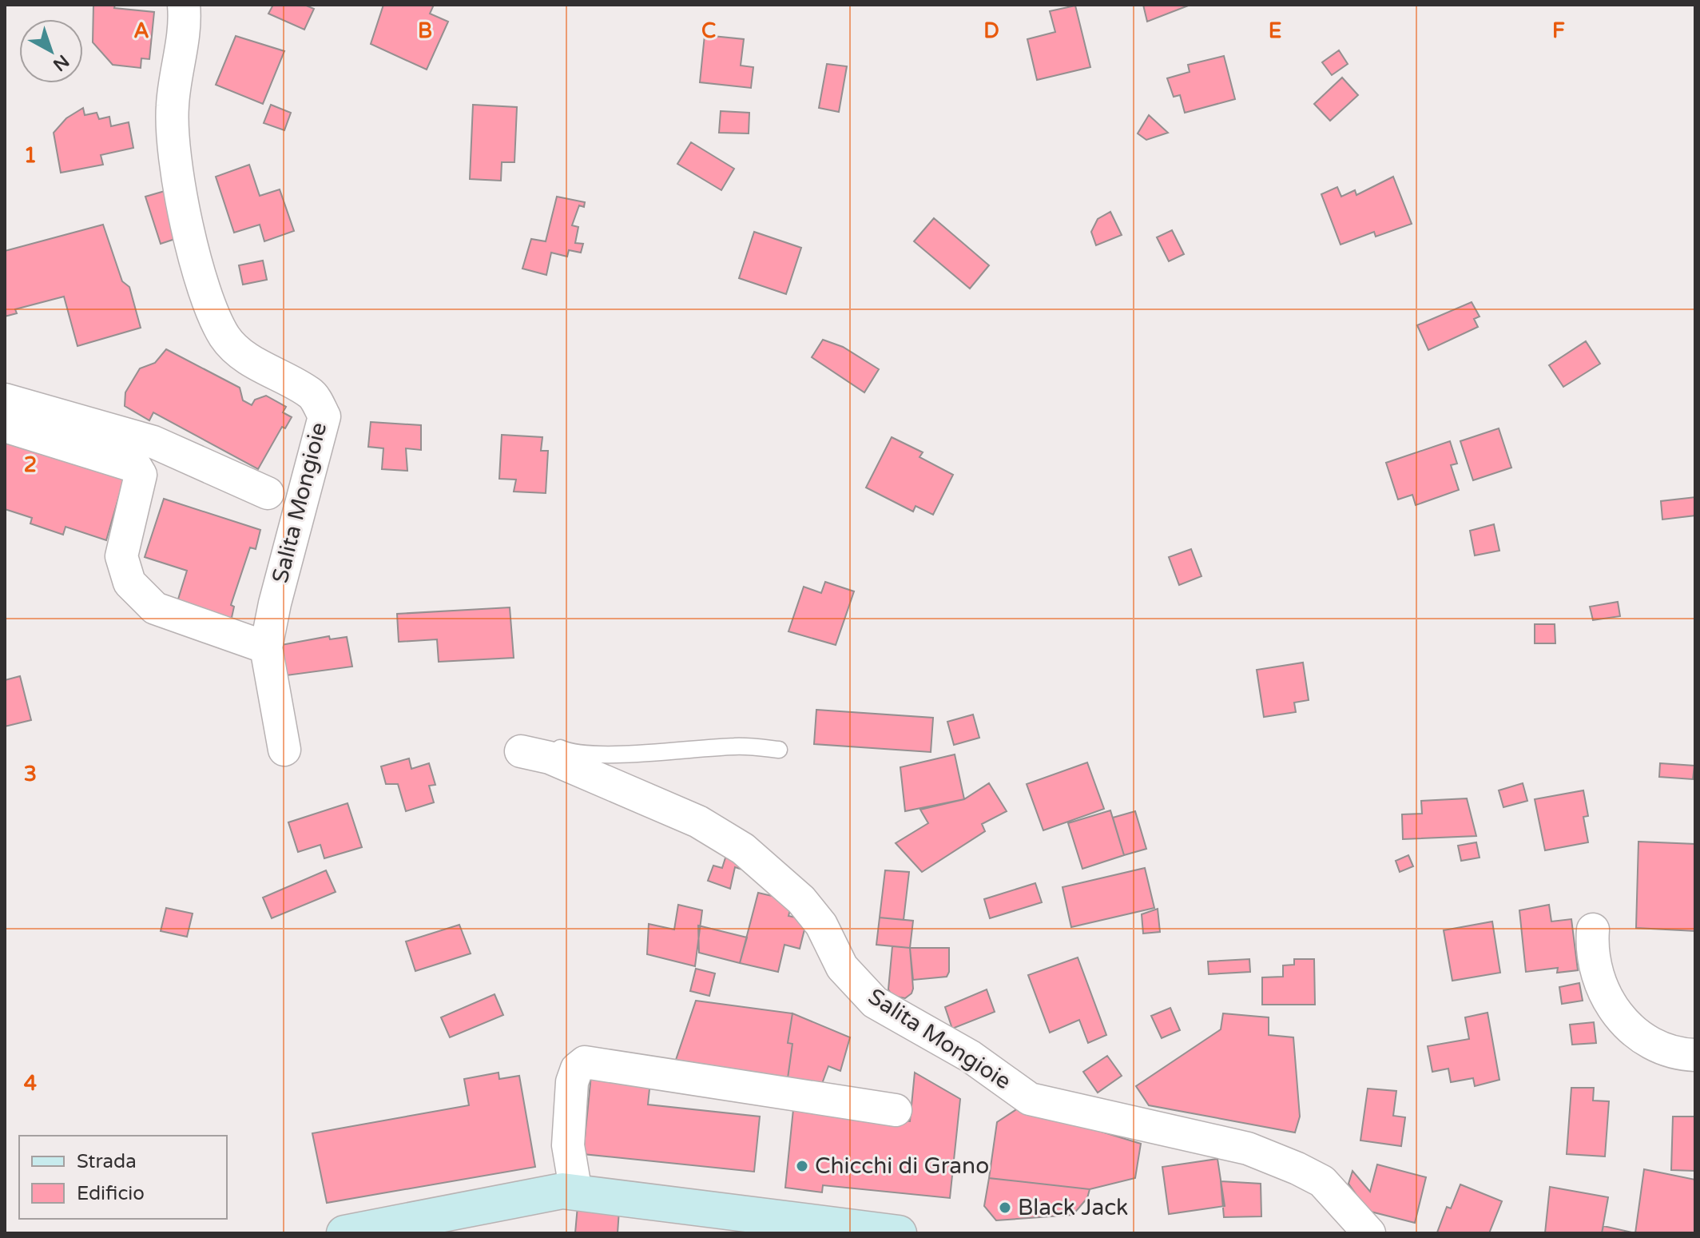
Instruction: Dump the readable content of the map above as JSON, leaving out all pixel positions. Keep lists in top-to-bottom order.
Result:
{
  "streets": {
    "street": ["Salita Mongioie"]
  },
  "places": ["Chicchi di Grano", "Black Jack"],
  "legend": ["Strada", "Edificio"],
  "north": "bottom right",
  "grid": {
    "columns": [
      "A",
      "B",
      "C",
      "D",
      "E",
      "F"
    ],
    "rows": [
      "1",
      "2",
      "3",
      "4"
    ]
  }
}
